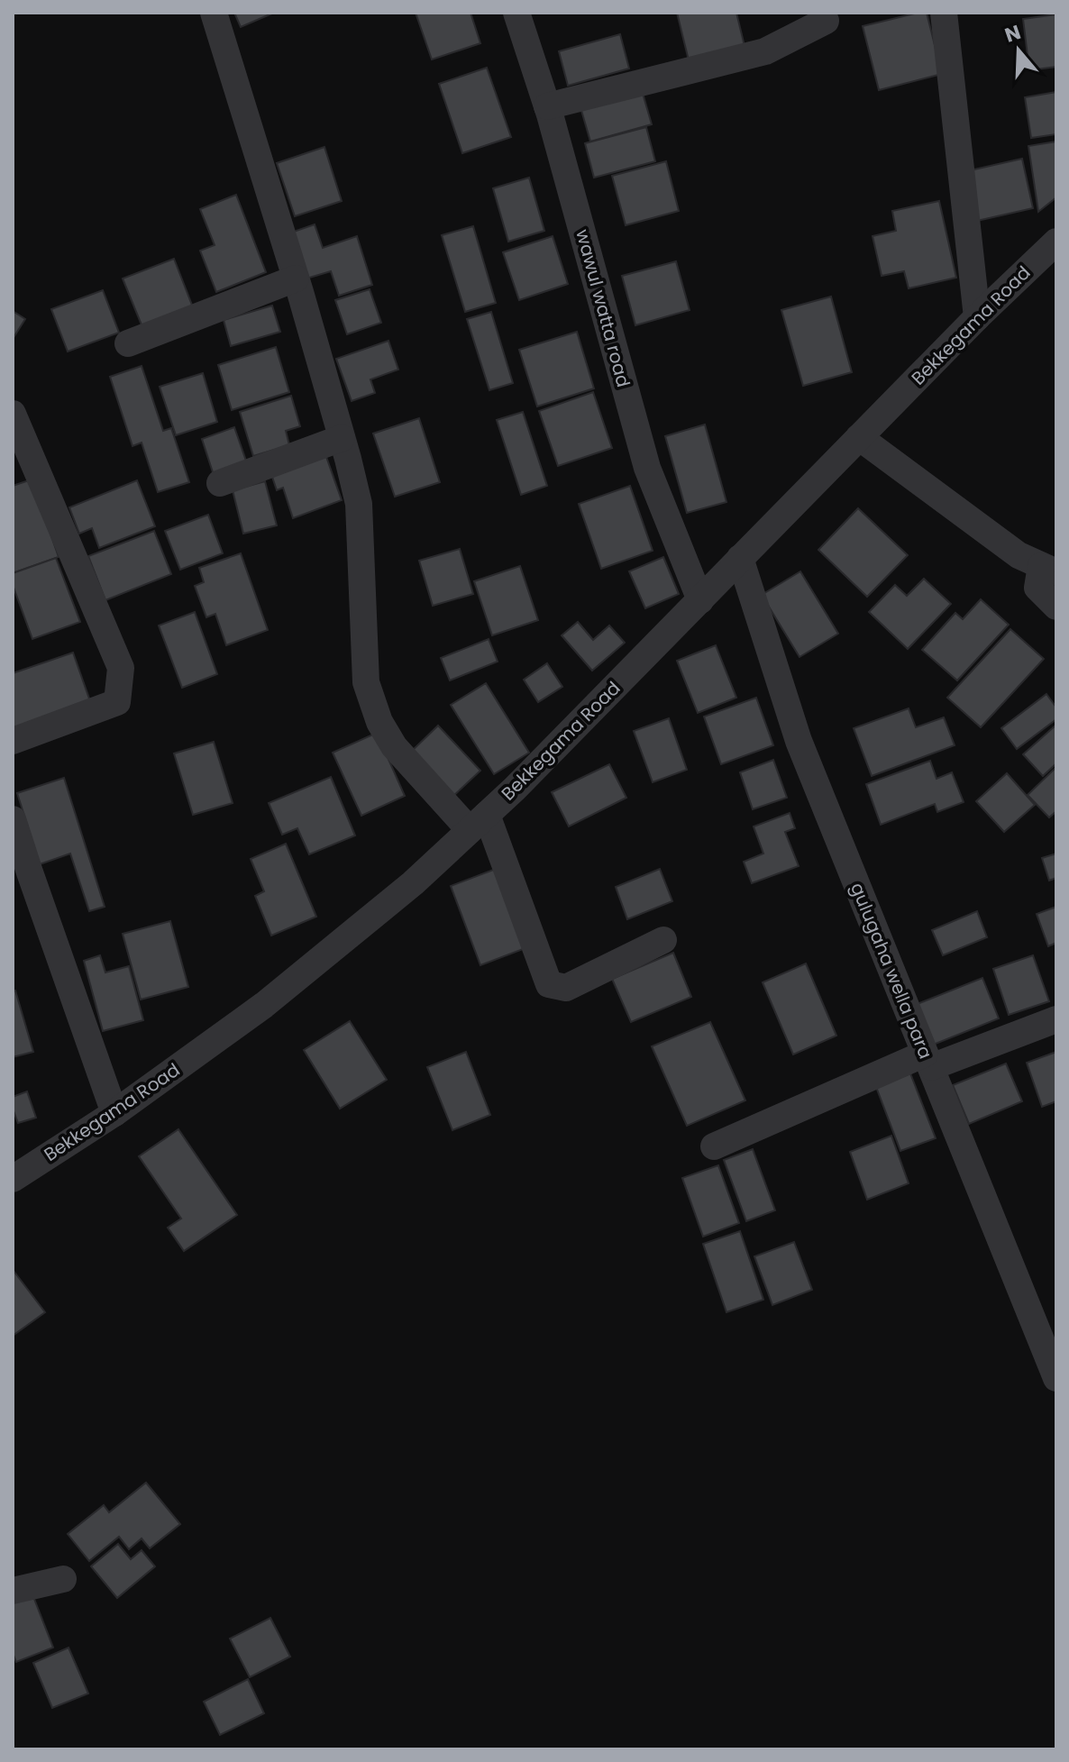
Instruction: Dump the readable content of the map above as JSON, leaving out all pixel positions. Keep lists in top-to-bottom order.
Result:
{
  "streets": {
    "street": ["wawul watta road", "Bekkegama Road", "gulugaha wella para"]
  },
  "crossings": [
    ["wawul watta road", "Bekkegama Road"],
    ["Bekkegama Road", "gulugaha wella para"]
  ],
  "north": "top"
}
